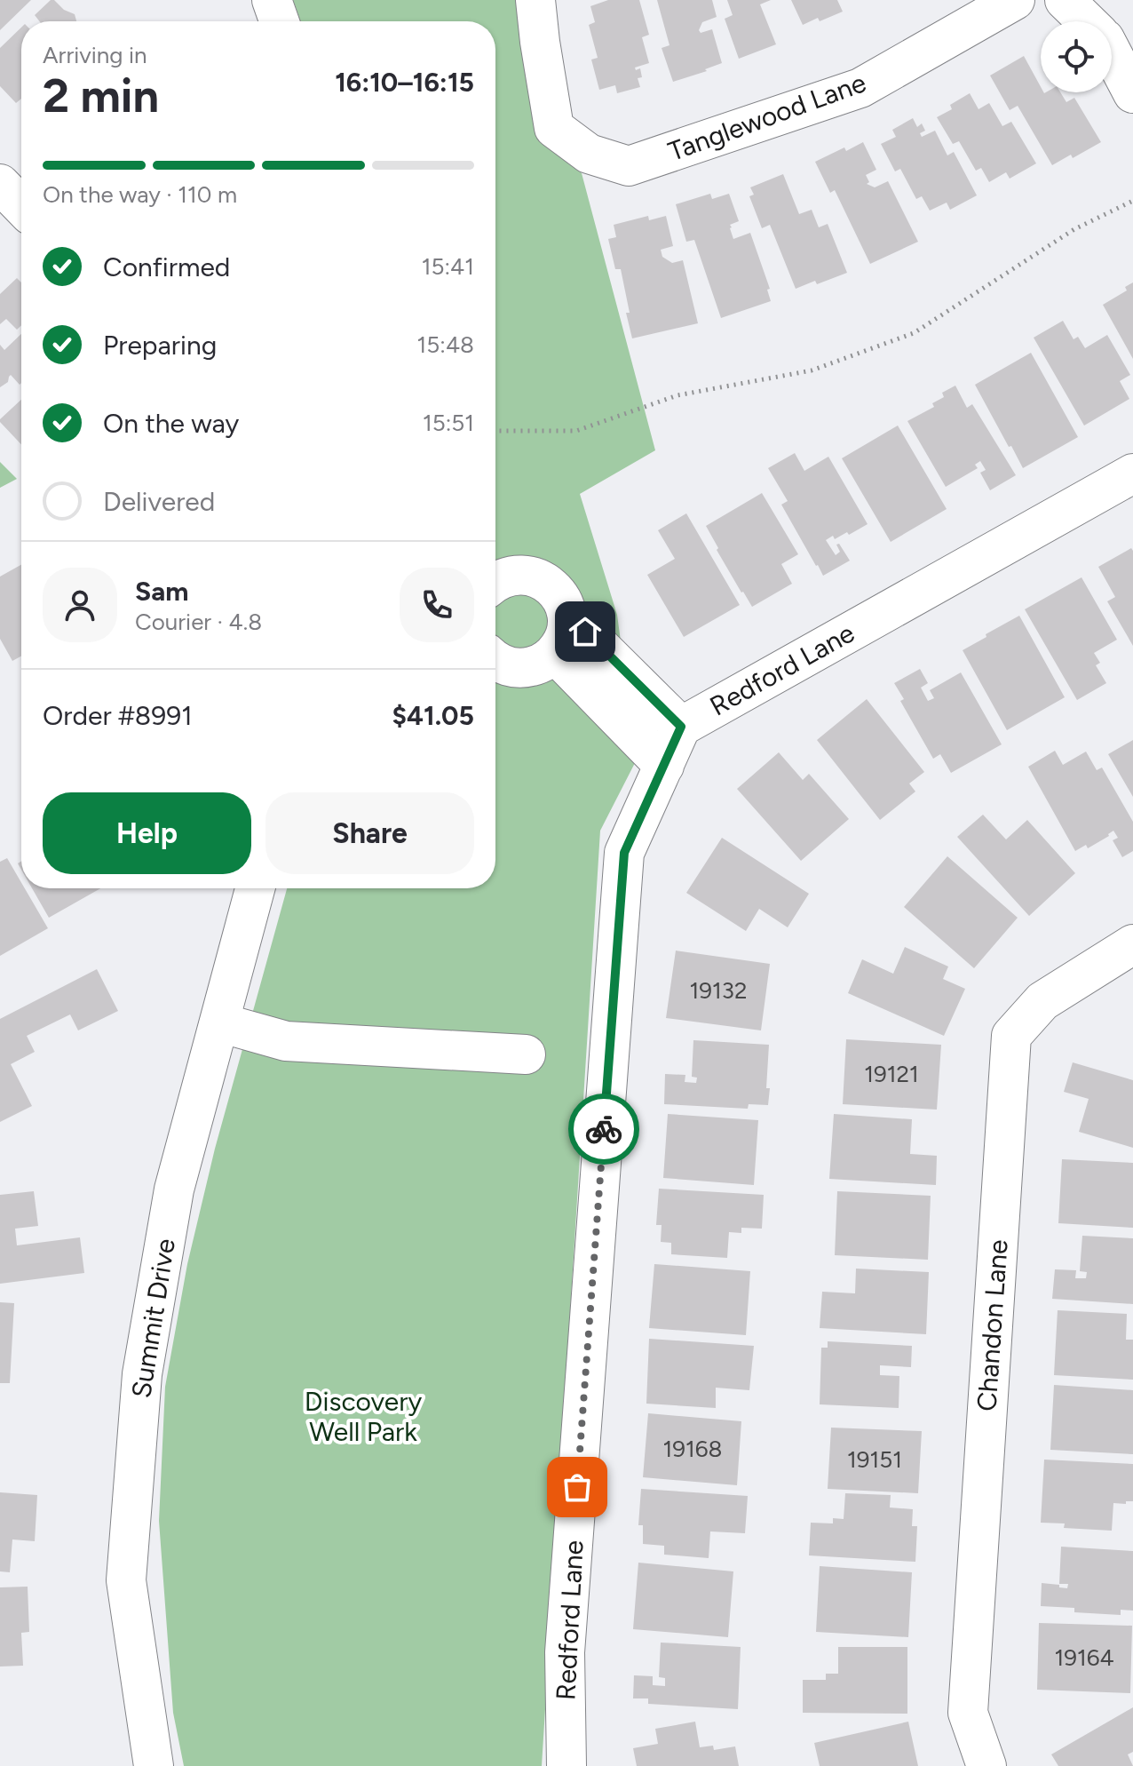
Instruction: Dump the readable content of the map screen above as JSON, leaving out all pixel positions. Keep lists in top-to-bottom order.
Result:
{
  "streets": {
    "street": [
      "Tanglewood Lane",
      "Redford Lane",
      "Summit Drive",
      "Chandon Lane"
    ]
  },
  "parks": ["Discovery Well Park"],
  "house_numbers": [
    "19132",
    "19121",
    "19168",
    "19151",
    "19164"
  ],
  "page": {
    "heading": ["2 min", "Arriving in", "16:10–16:15"],
    "panel": [
      "Sam",
      "Courier · 4.8",
      "Order #8991",
      "$41.05"
    ],
    "bar": "On the way · 110 m",
    "list": [
      ["Confirmed", "15:41"],
      ["Preparing", "15:48"],
      ["On the way", "15:51"],
      "Delivered"
    ],
    "buttons": ["Help", "Share"]
  }
}
